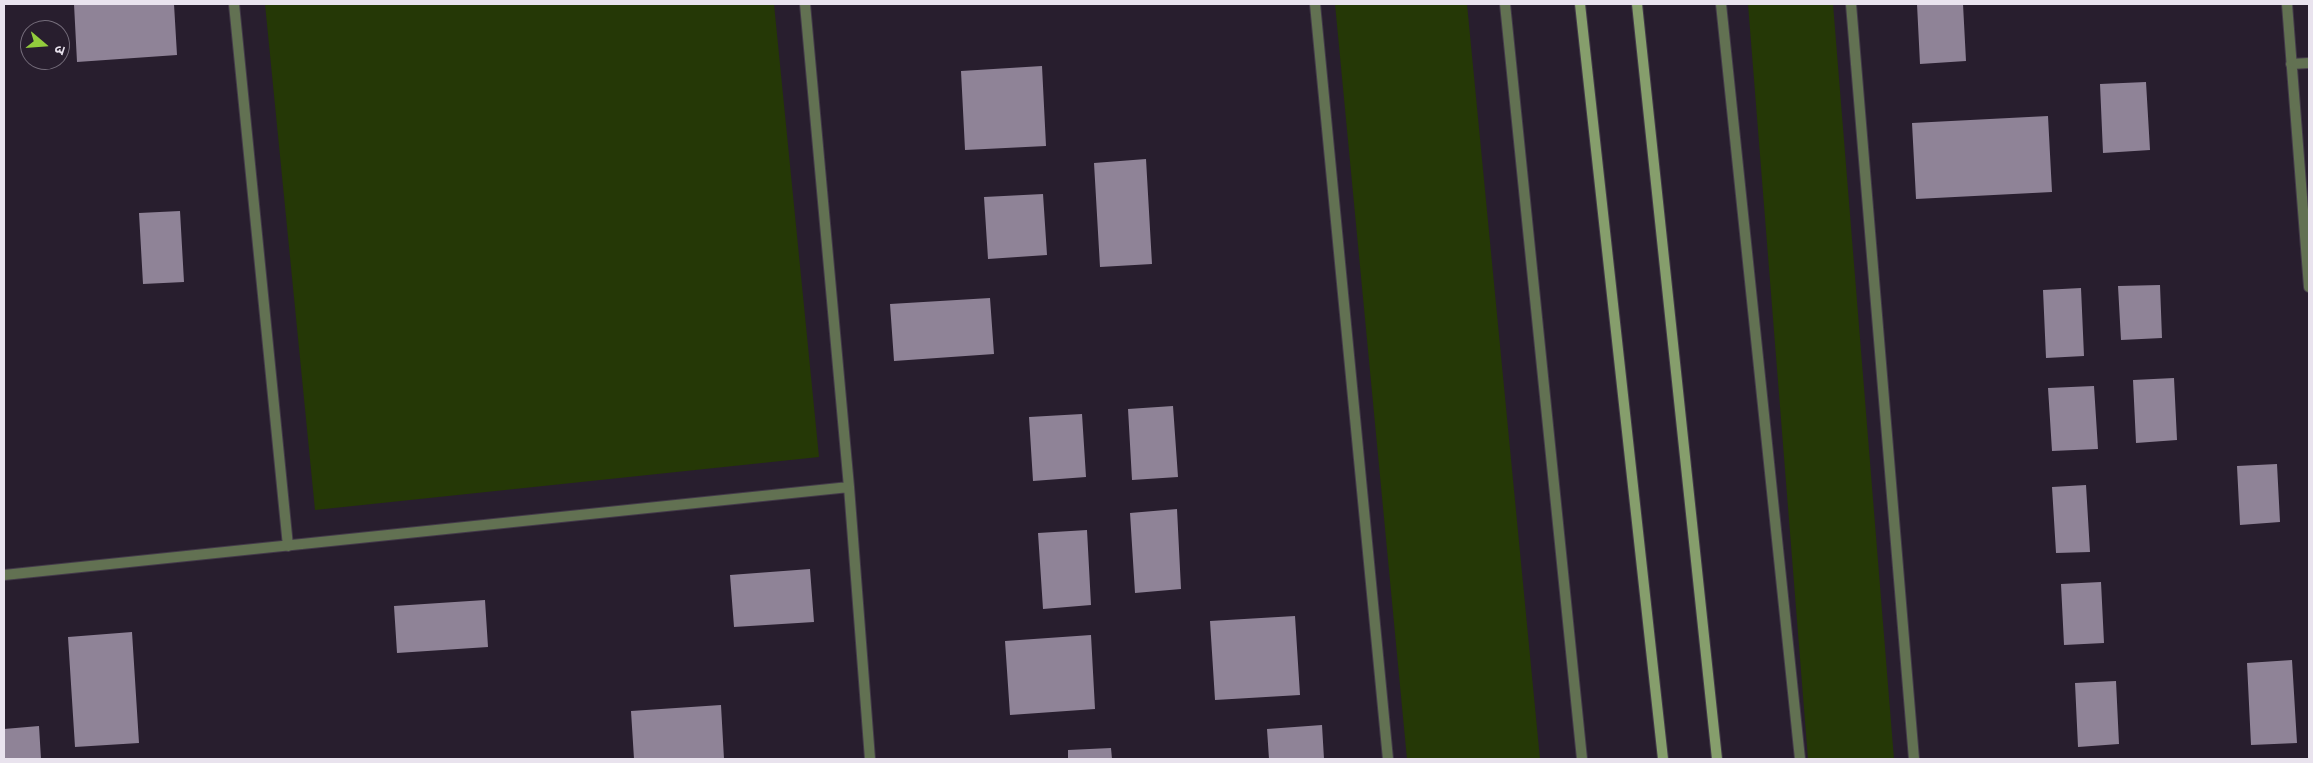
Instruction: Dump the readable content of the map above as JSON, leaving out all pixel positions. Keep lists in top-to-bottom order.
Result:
{
  "north": "right"
}
